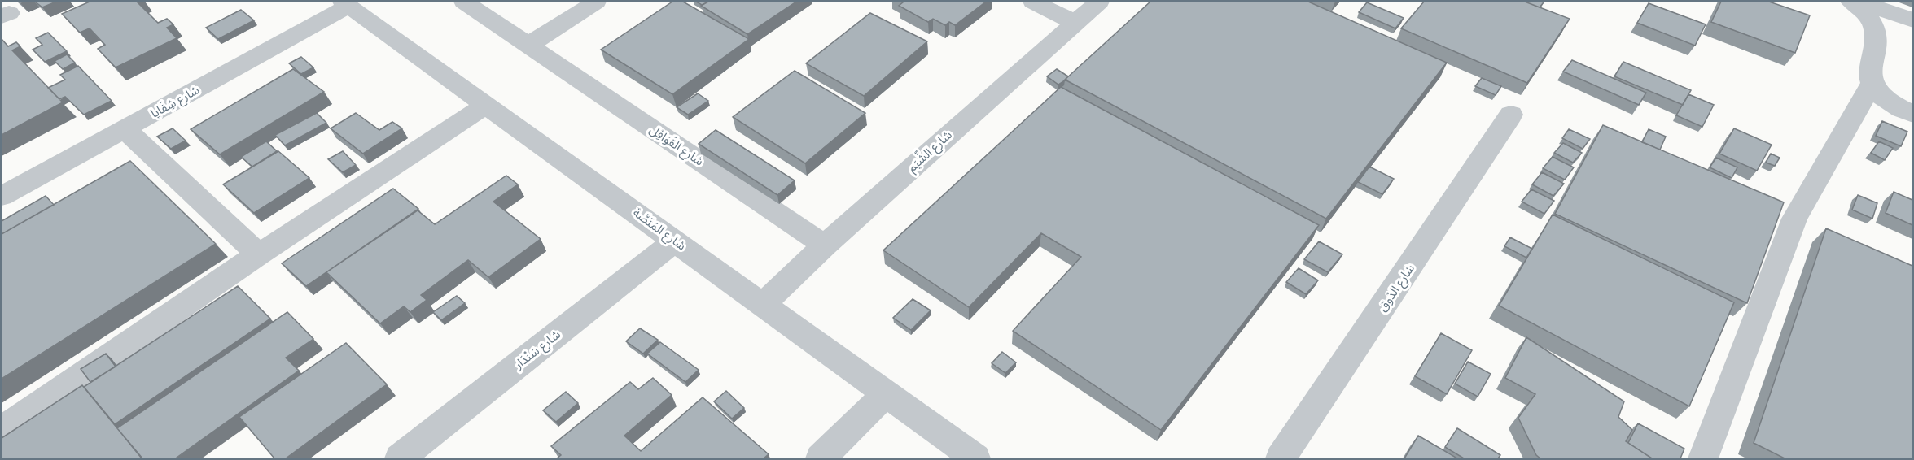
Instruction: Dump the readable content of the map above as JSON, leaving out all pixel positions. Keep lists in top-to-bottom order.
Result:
{
  "streets": {
    "street": [
      "شارع شِفَايا",
      "شارع القَوَافِل",
      "شارع الشِّيَم",
      "شارع المَنَصَّة",
      "شارع الذوق",
      "شارع سَنْدَار"
    ]
  },
  "crossings": [
    ["شارع شِفَايا", "شارع المَنَصَّة"],
    ["شارع القَوَافِل", "شارع الشِّيَم"],
    ["شارع الشِّيَم", "شارع المَنَصَّة"],
    ["شارع المَنَصَّة", "شارع سَنْدَار"]
  ]
}
